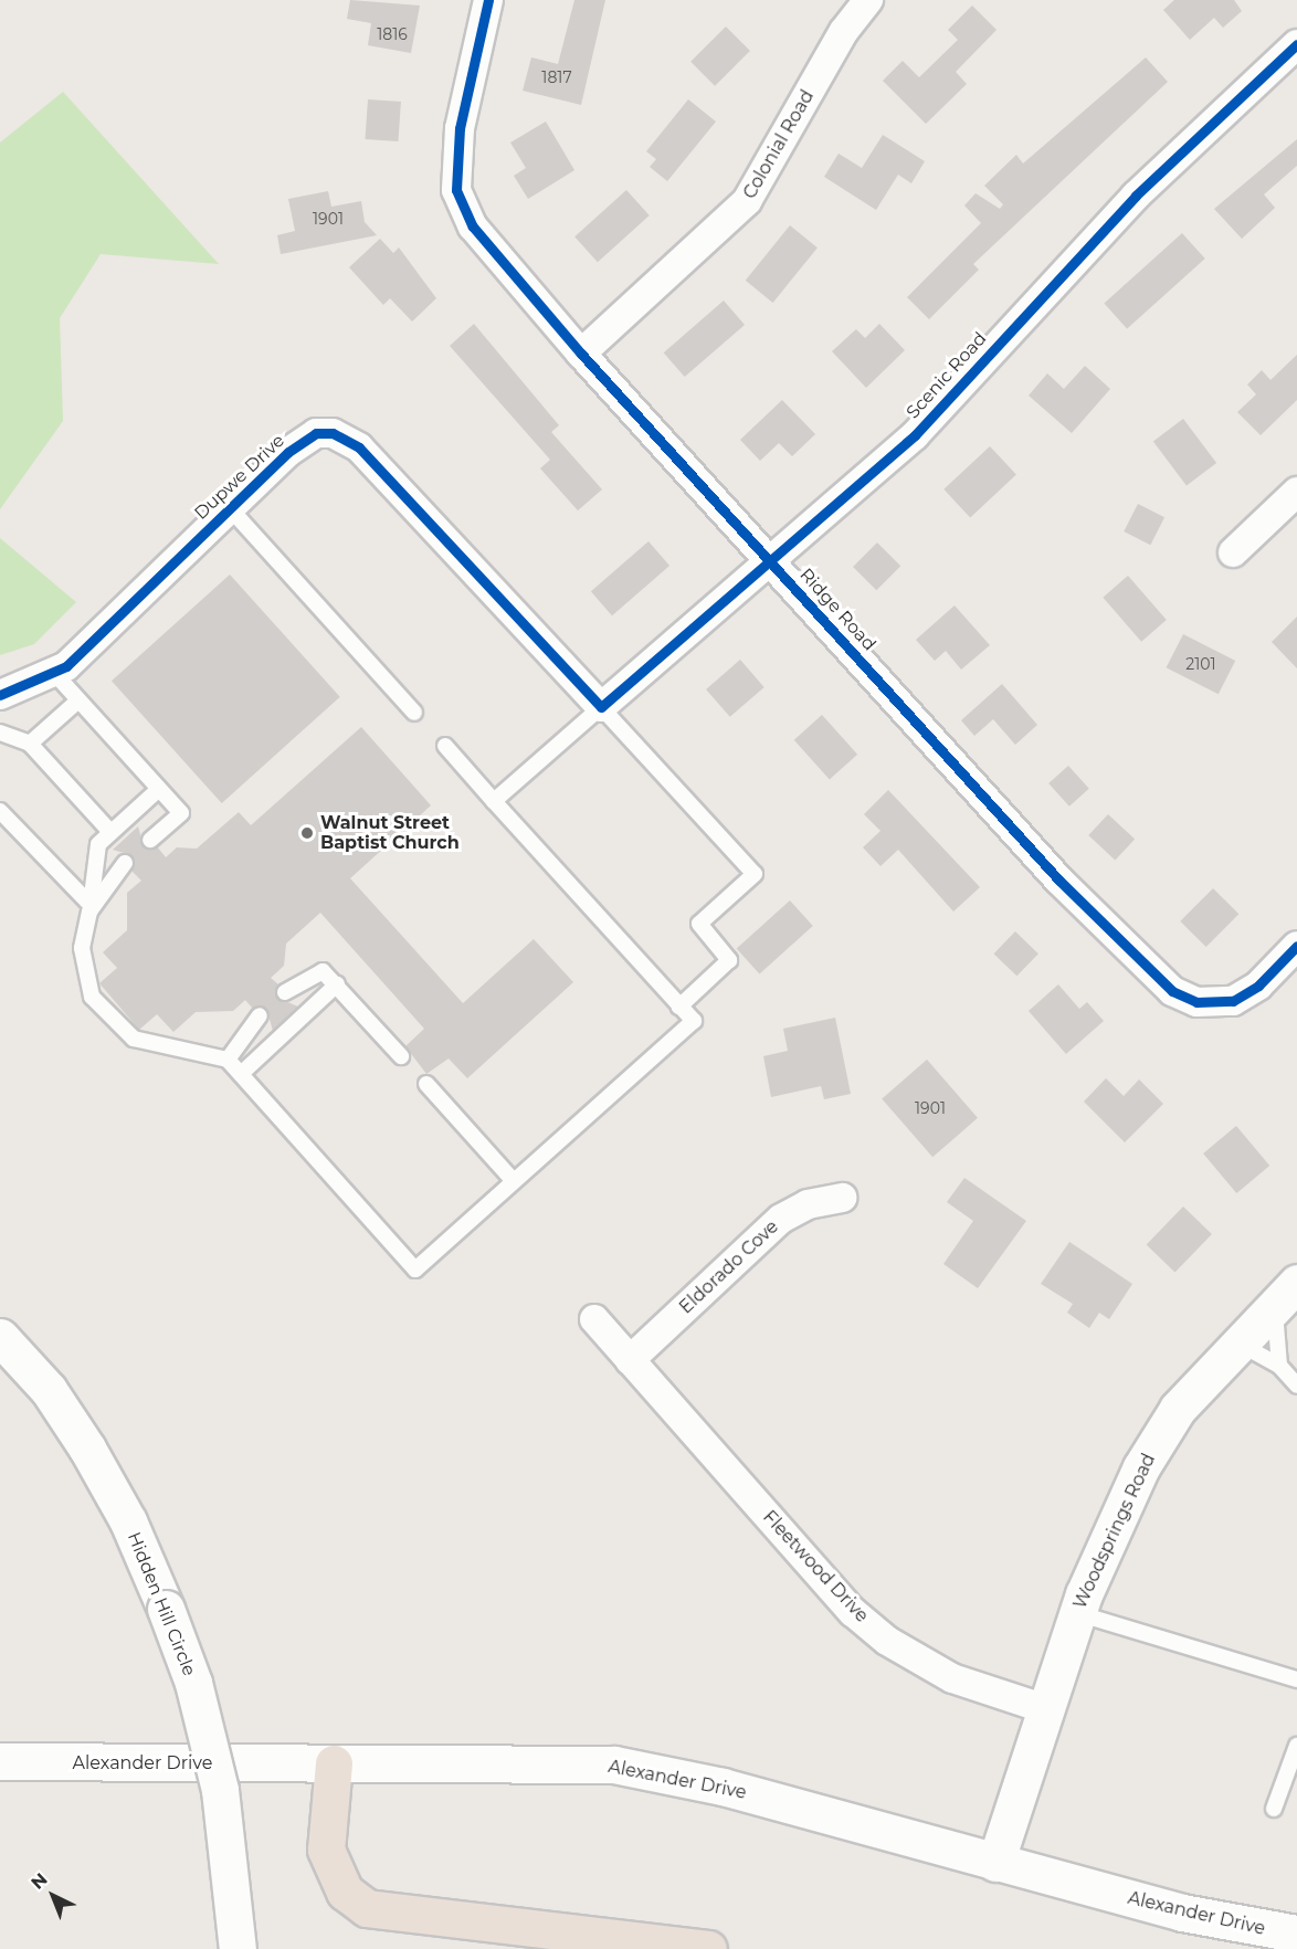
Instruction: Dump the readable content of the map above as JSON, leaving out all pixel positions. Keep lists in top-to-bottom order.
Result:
{
  "streets": {
    "street": [
      "Colonial Road",
      "Scenic Road",
      "Dupwe Drive",
      "Ridge Road",
      "Eldorado Cove",
      "Woodsprings Road",
      "Fleetwood Drive",
      "Hidden Hill Circle",
      "Alexander Drive"
    ]
  },
  "crossings": [
    ["Colonial Road", "Ridge Road"],
    ["Scenic Road", "Dupwe Drive"],
    ["Scenic Road", "Ridge Road"],
    ["Eldorado Cove", "Fleetwood Drive"],
    ["Woodsprings Road", "Fleetwood Drive"],
    ["Woodsprings Road", "Alexander Drive"]
  ],
  "places": ["Walnut Street Baptist Church"],
  "house_numbers": [
    "1816",
    "1817",
    "1901",
    "2101",
    "1901"
  ],
  "north": "top left"
}
